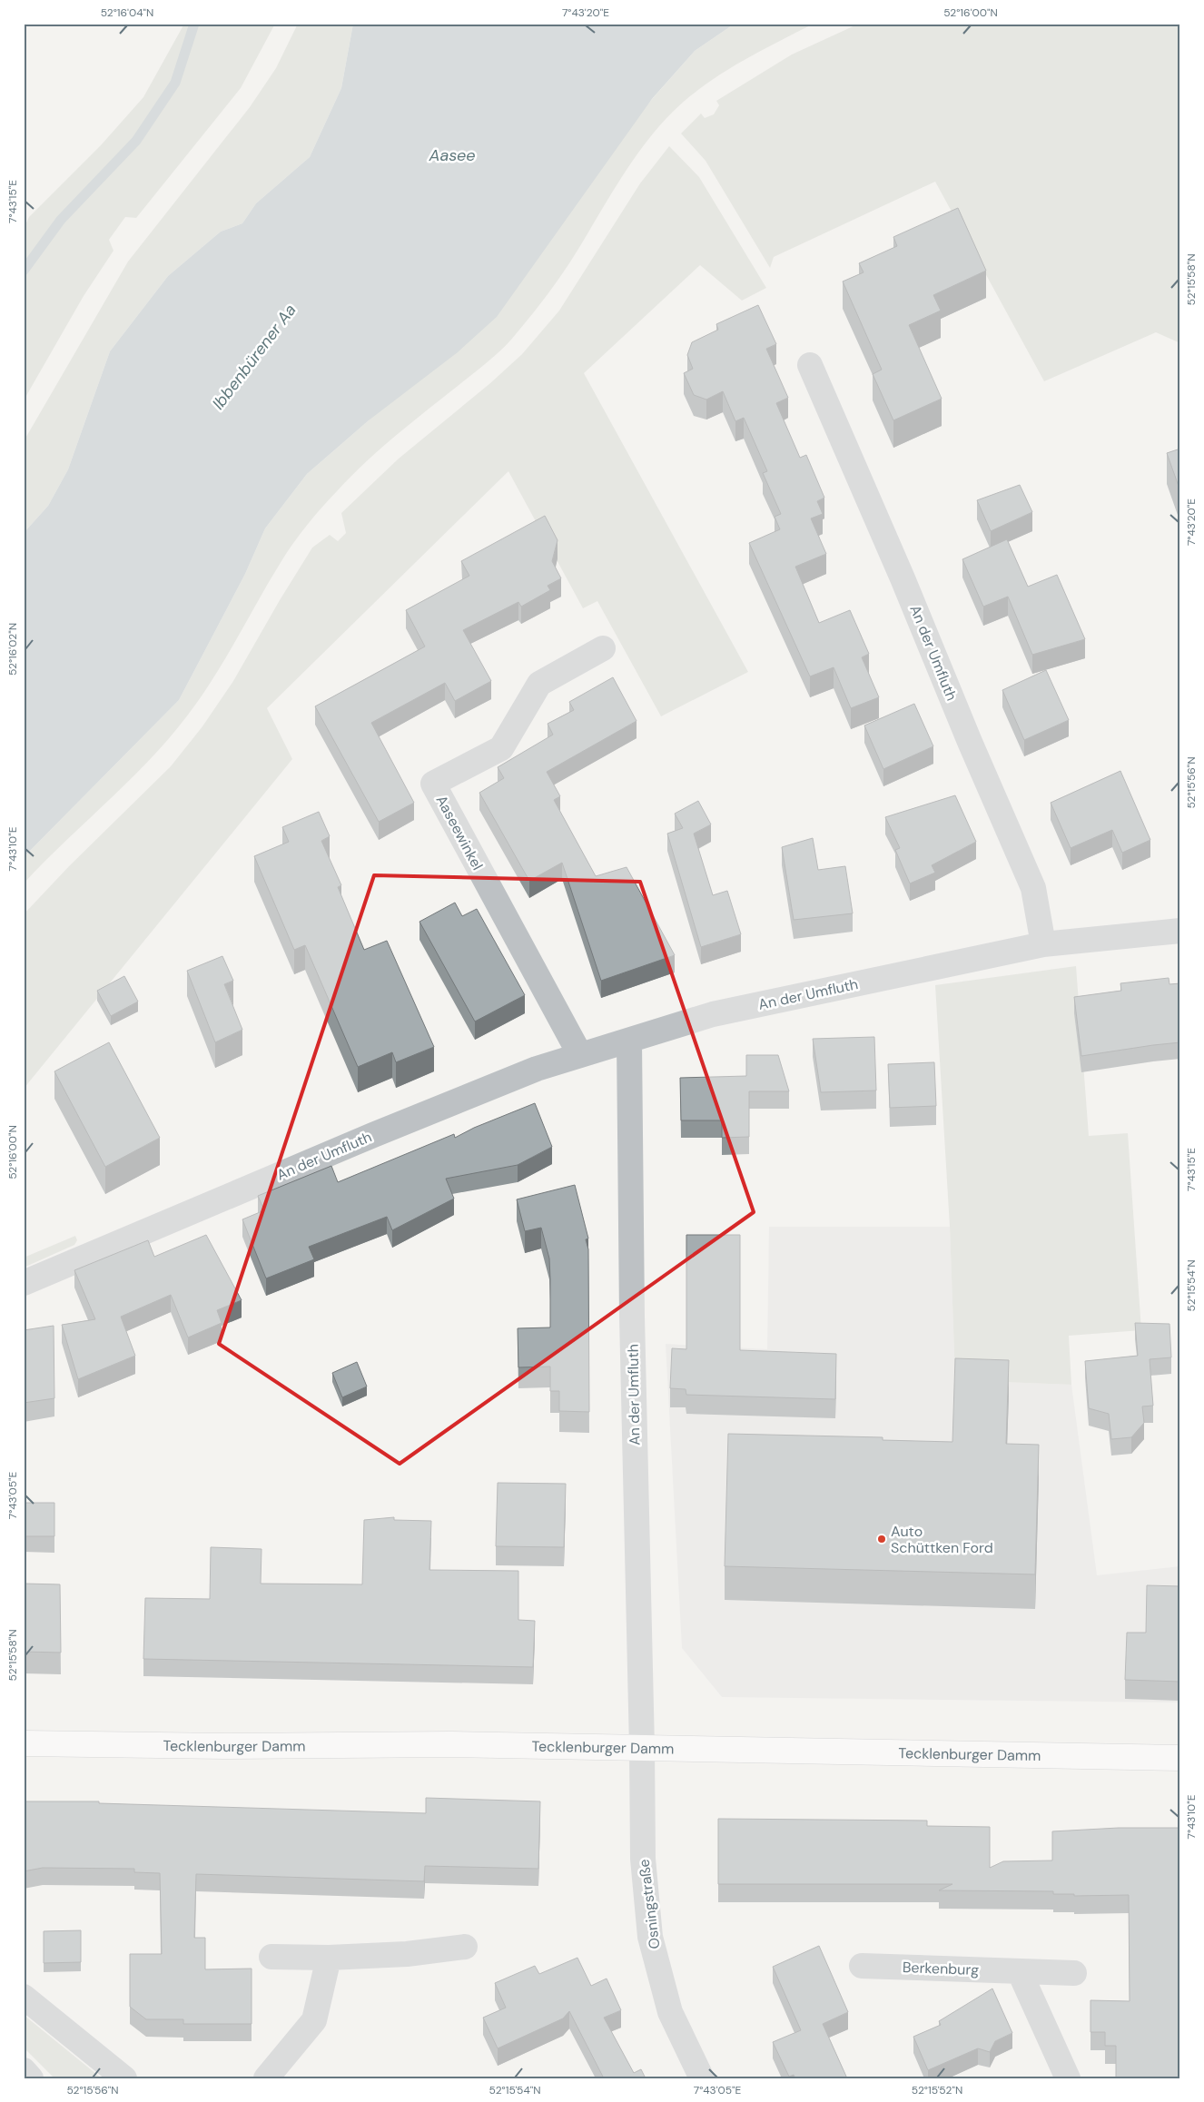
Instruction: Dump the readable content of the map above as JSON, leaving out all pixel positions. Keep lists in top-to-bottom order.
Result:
{
  "streets": {
    "main road": ["Tecklenburger Damm"],
    "street": [
      "An der Umfluth",
      "Aaseewinkel",
      "Osningstraße",
      "Berkenburg"
    ]
  },
  "crossings": [
    ["An der Umfluth", "Aaseewinkel"],
    ["An der Umfluth", "Tecklenburger Damm"],
    ["An der Umfluth", "Osningstraße"],
    ["Tecklenburger Damm", "Osningstraße"]
  ],
  "water": ["Aasee", "Ibbenbürener Aa"],
  "places": ["Auto Schüttken Ford"],
  "coordinates": [
    "52°16'04\"N",
    "7°43'20\"E",
    "52°16'00\"N",
    "7°43'15\"E",
    "52°15'58\"N",
    "52°16'02\"N",
    "52°15'56\"N",
    "7°43'10\"E",
    "52°15'54\"N",
    "7°43'05\"E",
    "52°15'52\"N"
  ]
}
